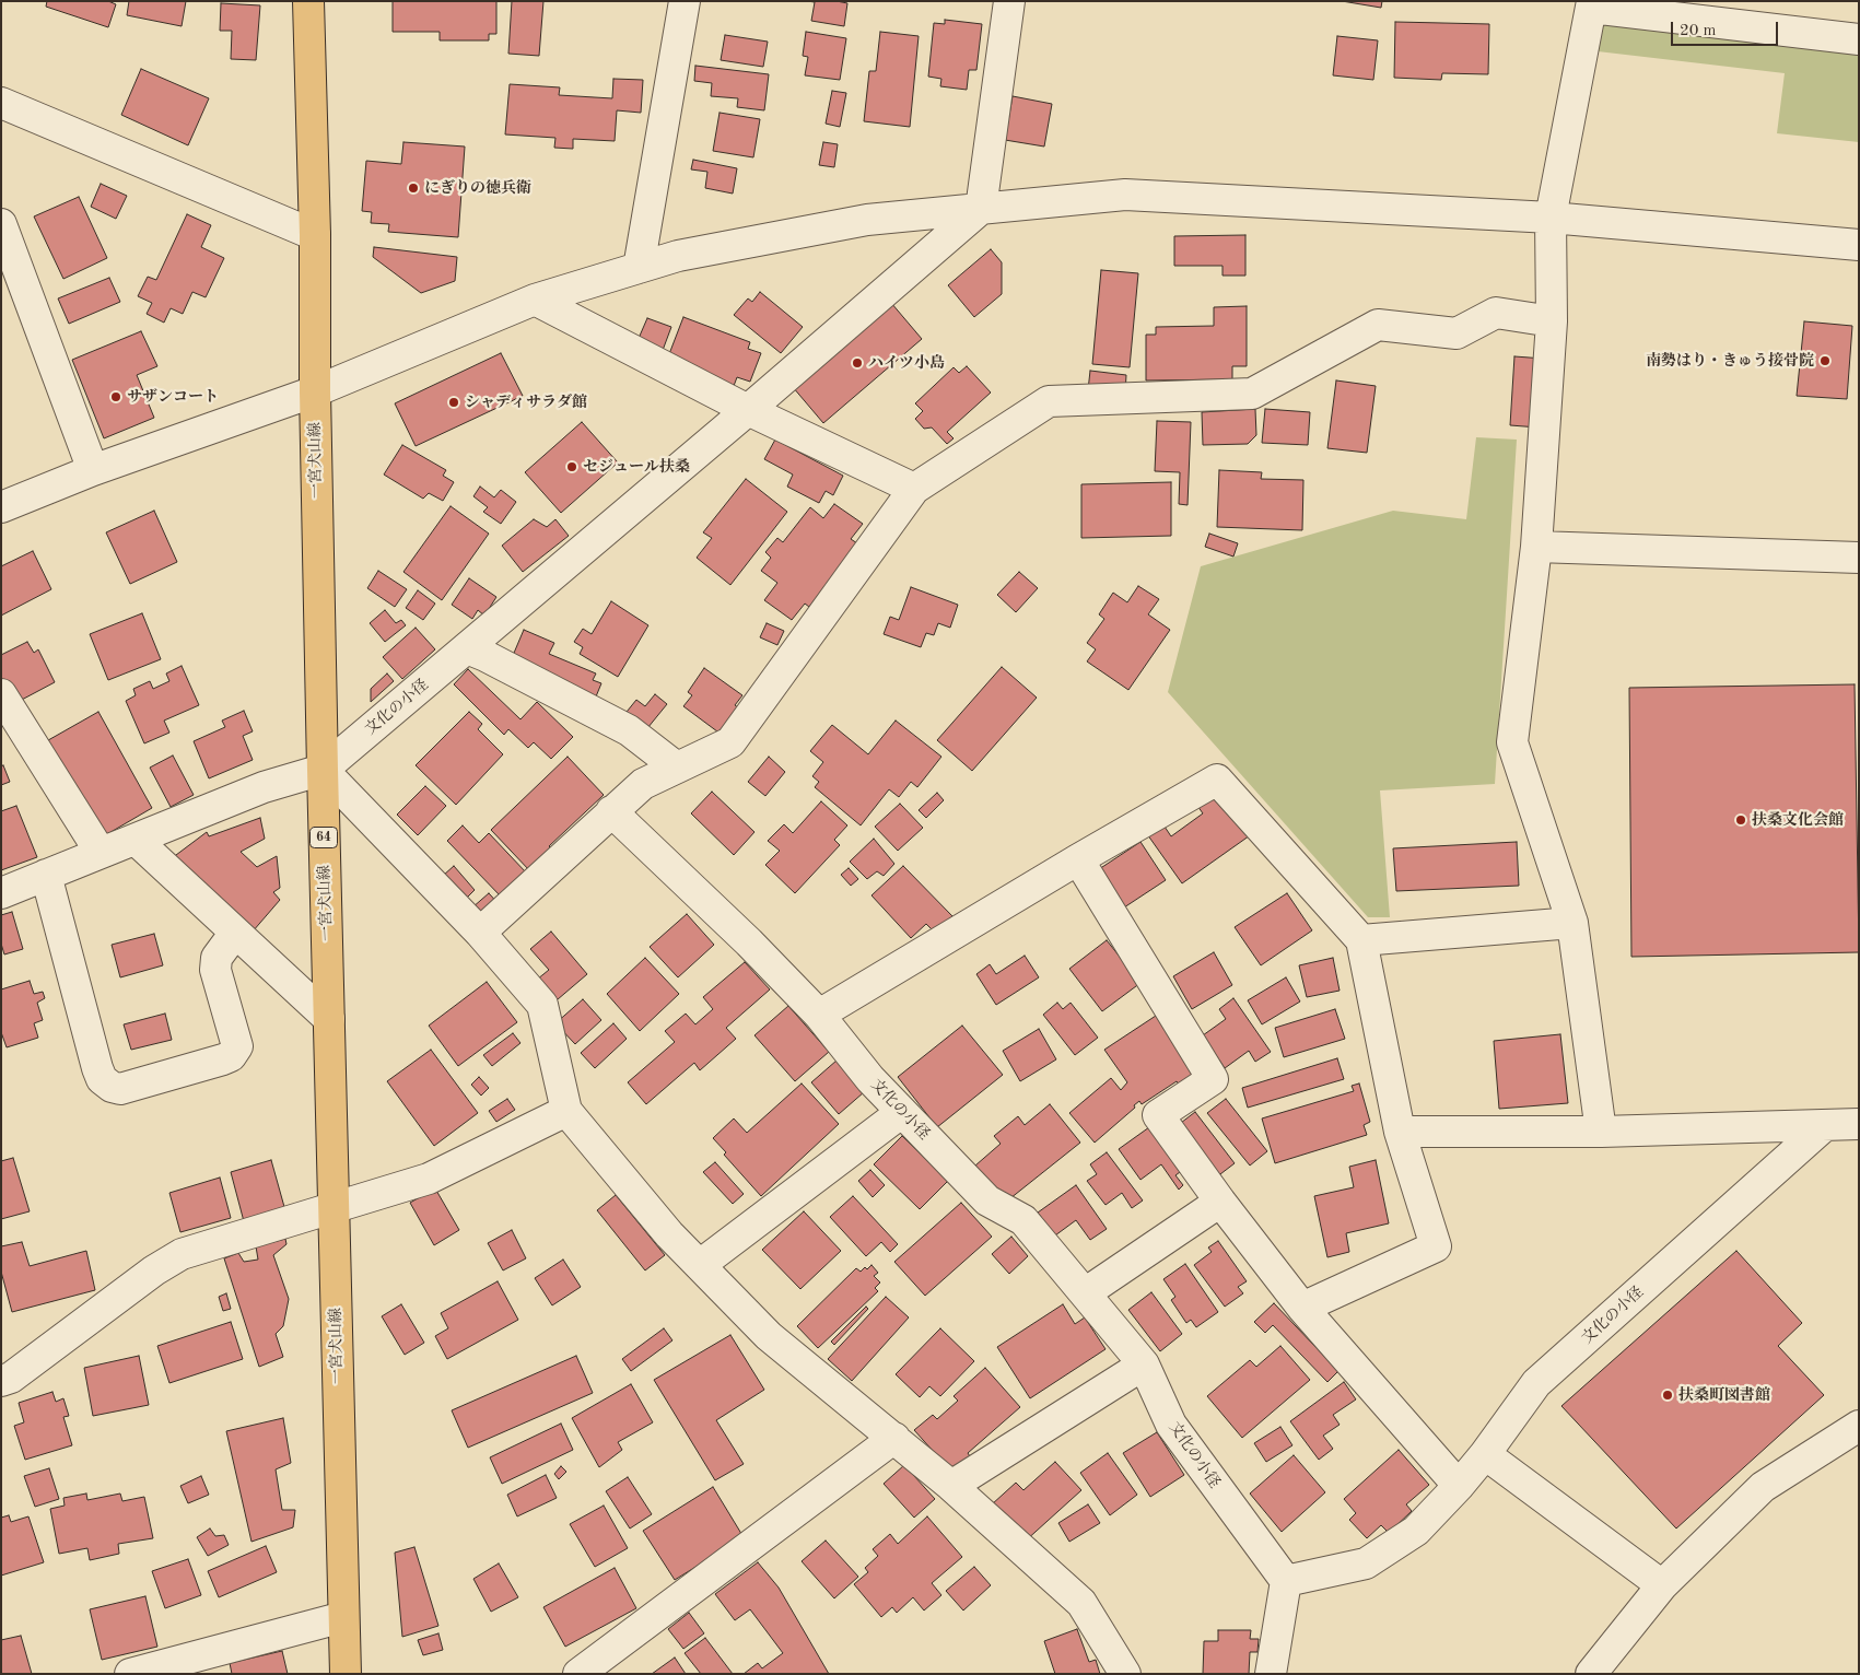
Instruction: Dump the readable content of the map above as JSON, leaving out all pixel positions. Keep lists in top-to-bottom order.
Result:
{
  "streets": {
    "main road": ["一宮犬山線", "64"],
    "street": ["文化の小径"]
  },
  "crossings": [
    ["一宮犬山線", "文化の小径"]
  ],
  "places": [
    "にぎりの徳兵衛",
    "南勢はり・きゅう接骨院",
    "ハイツ小島",
    "サザンコート",
    "シャディサラダ館",
    "セジュール扶桑",
    "扶桑文化会館",
    "扶桑町図書館"
  ],
  "scale_bar": "20 m"
}
